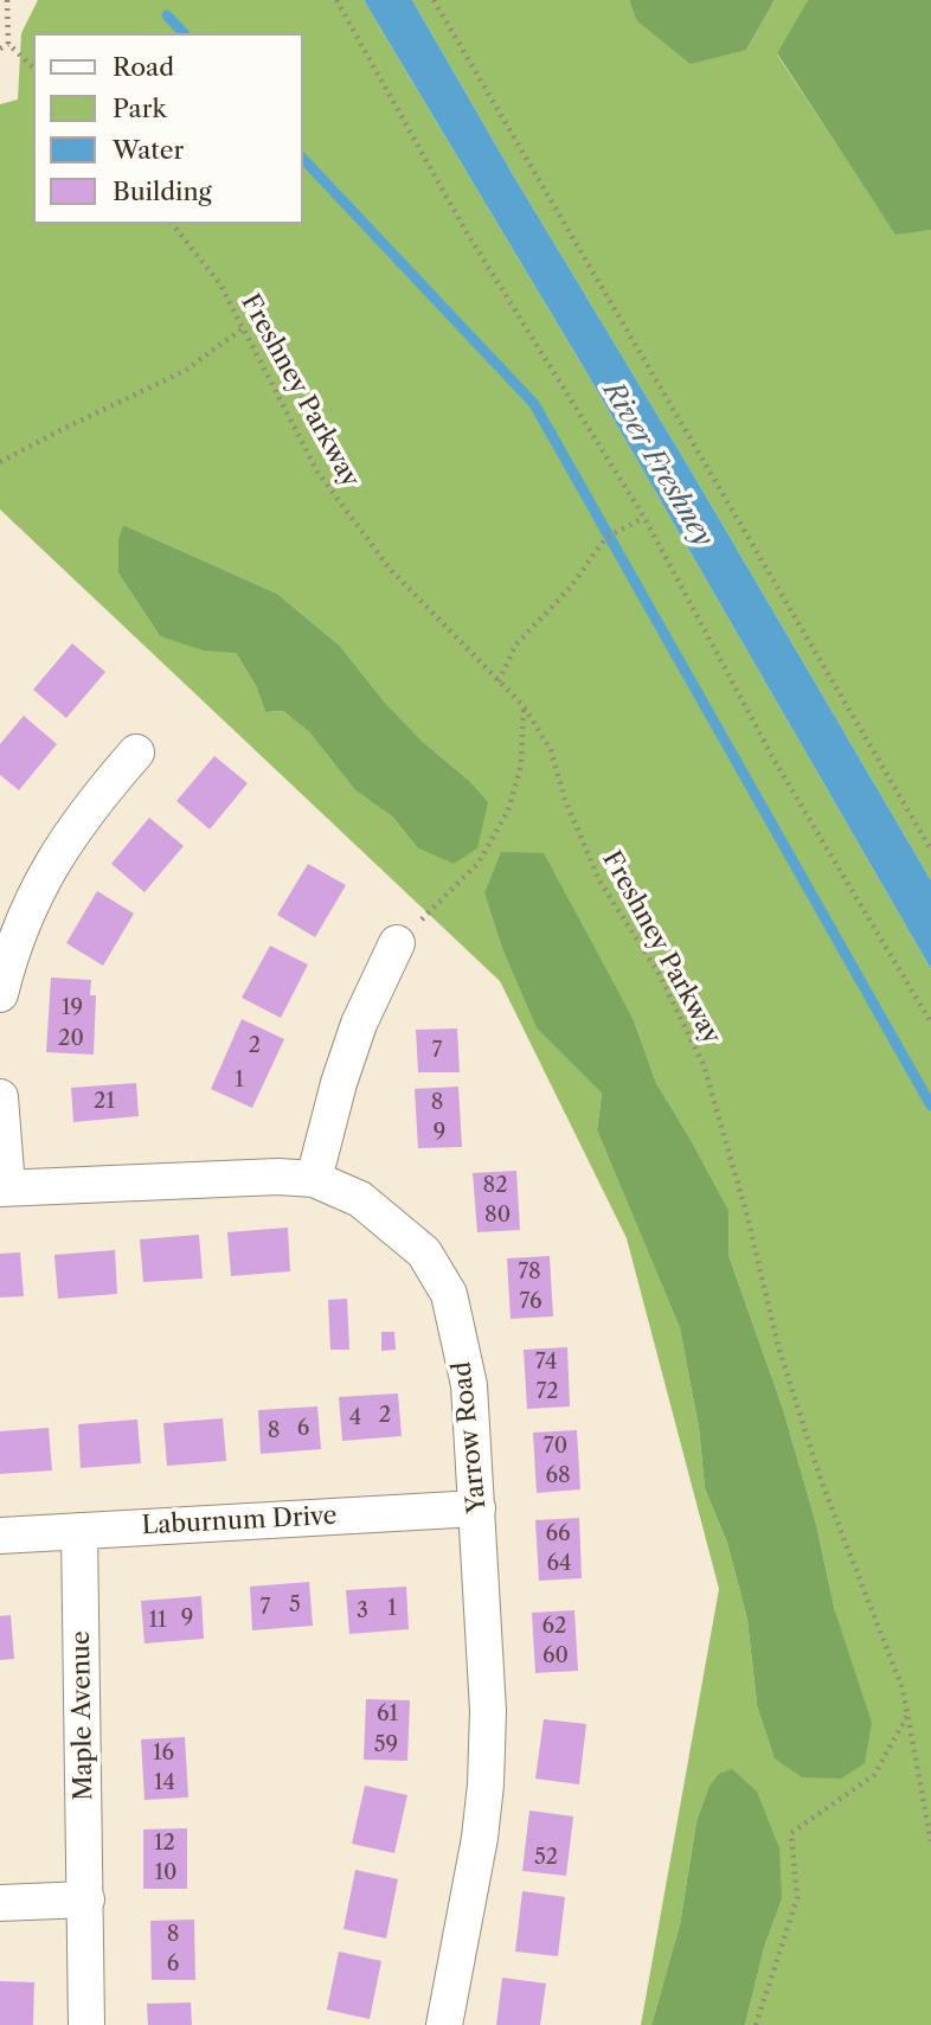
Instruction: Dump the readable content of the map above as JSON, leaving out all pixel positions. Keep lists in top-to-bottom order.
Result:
{
  "streets": {
    "street": ["Yarrow Road", "Laburnum Drive", "Maple Avenue"],
    "path": ["Freshney Parkway"]
  },
  "crossings": [
    ["Yarrow Road", "Laburnum Drive"],
    ["Laburnum Drive", "Maple Avenue"]
  ],
  "water": ["River Freshney"],
  "house_numbers": [
    "19",
    "20",
    "2",
    "7",
    "1",
    "21",
    "8",
    "9",
    "82",
    "80",
    "78",
    "76",
    "74",
    "72",
    "2",
    "4",
    "6",
    "8",
    "70",
    "68",
    "66",
    "64",
    "5",
    "7",
    "1",
    "3",
    "9",
    "11",
    "62",
    "60",
    "61",
    "59",
    "16",
    "14",
    "12",
    "52",
    "10",
    "8",
    "6"
  ],
  "legend": [
    "Road",
    "Park",
    "Water",
    "Building"
  ]
}
